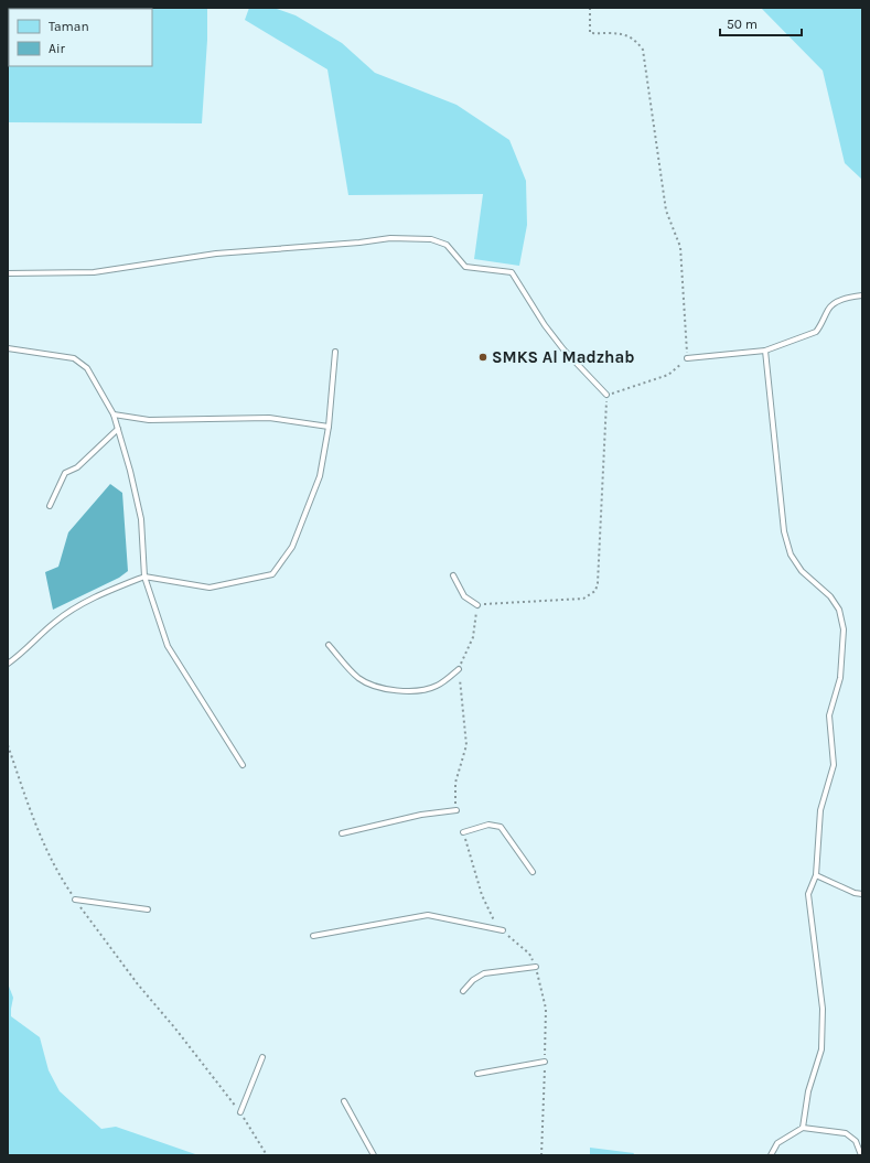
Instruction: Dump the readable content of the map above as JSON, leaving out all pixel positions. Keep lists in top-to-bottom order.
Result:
{
  "places": ["SMKS Al Madzhab"],
  "legend": ["Taman", "Air"],
  "scale_bar": "50 m"
}
